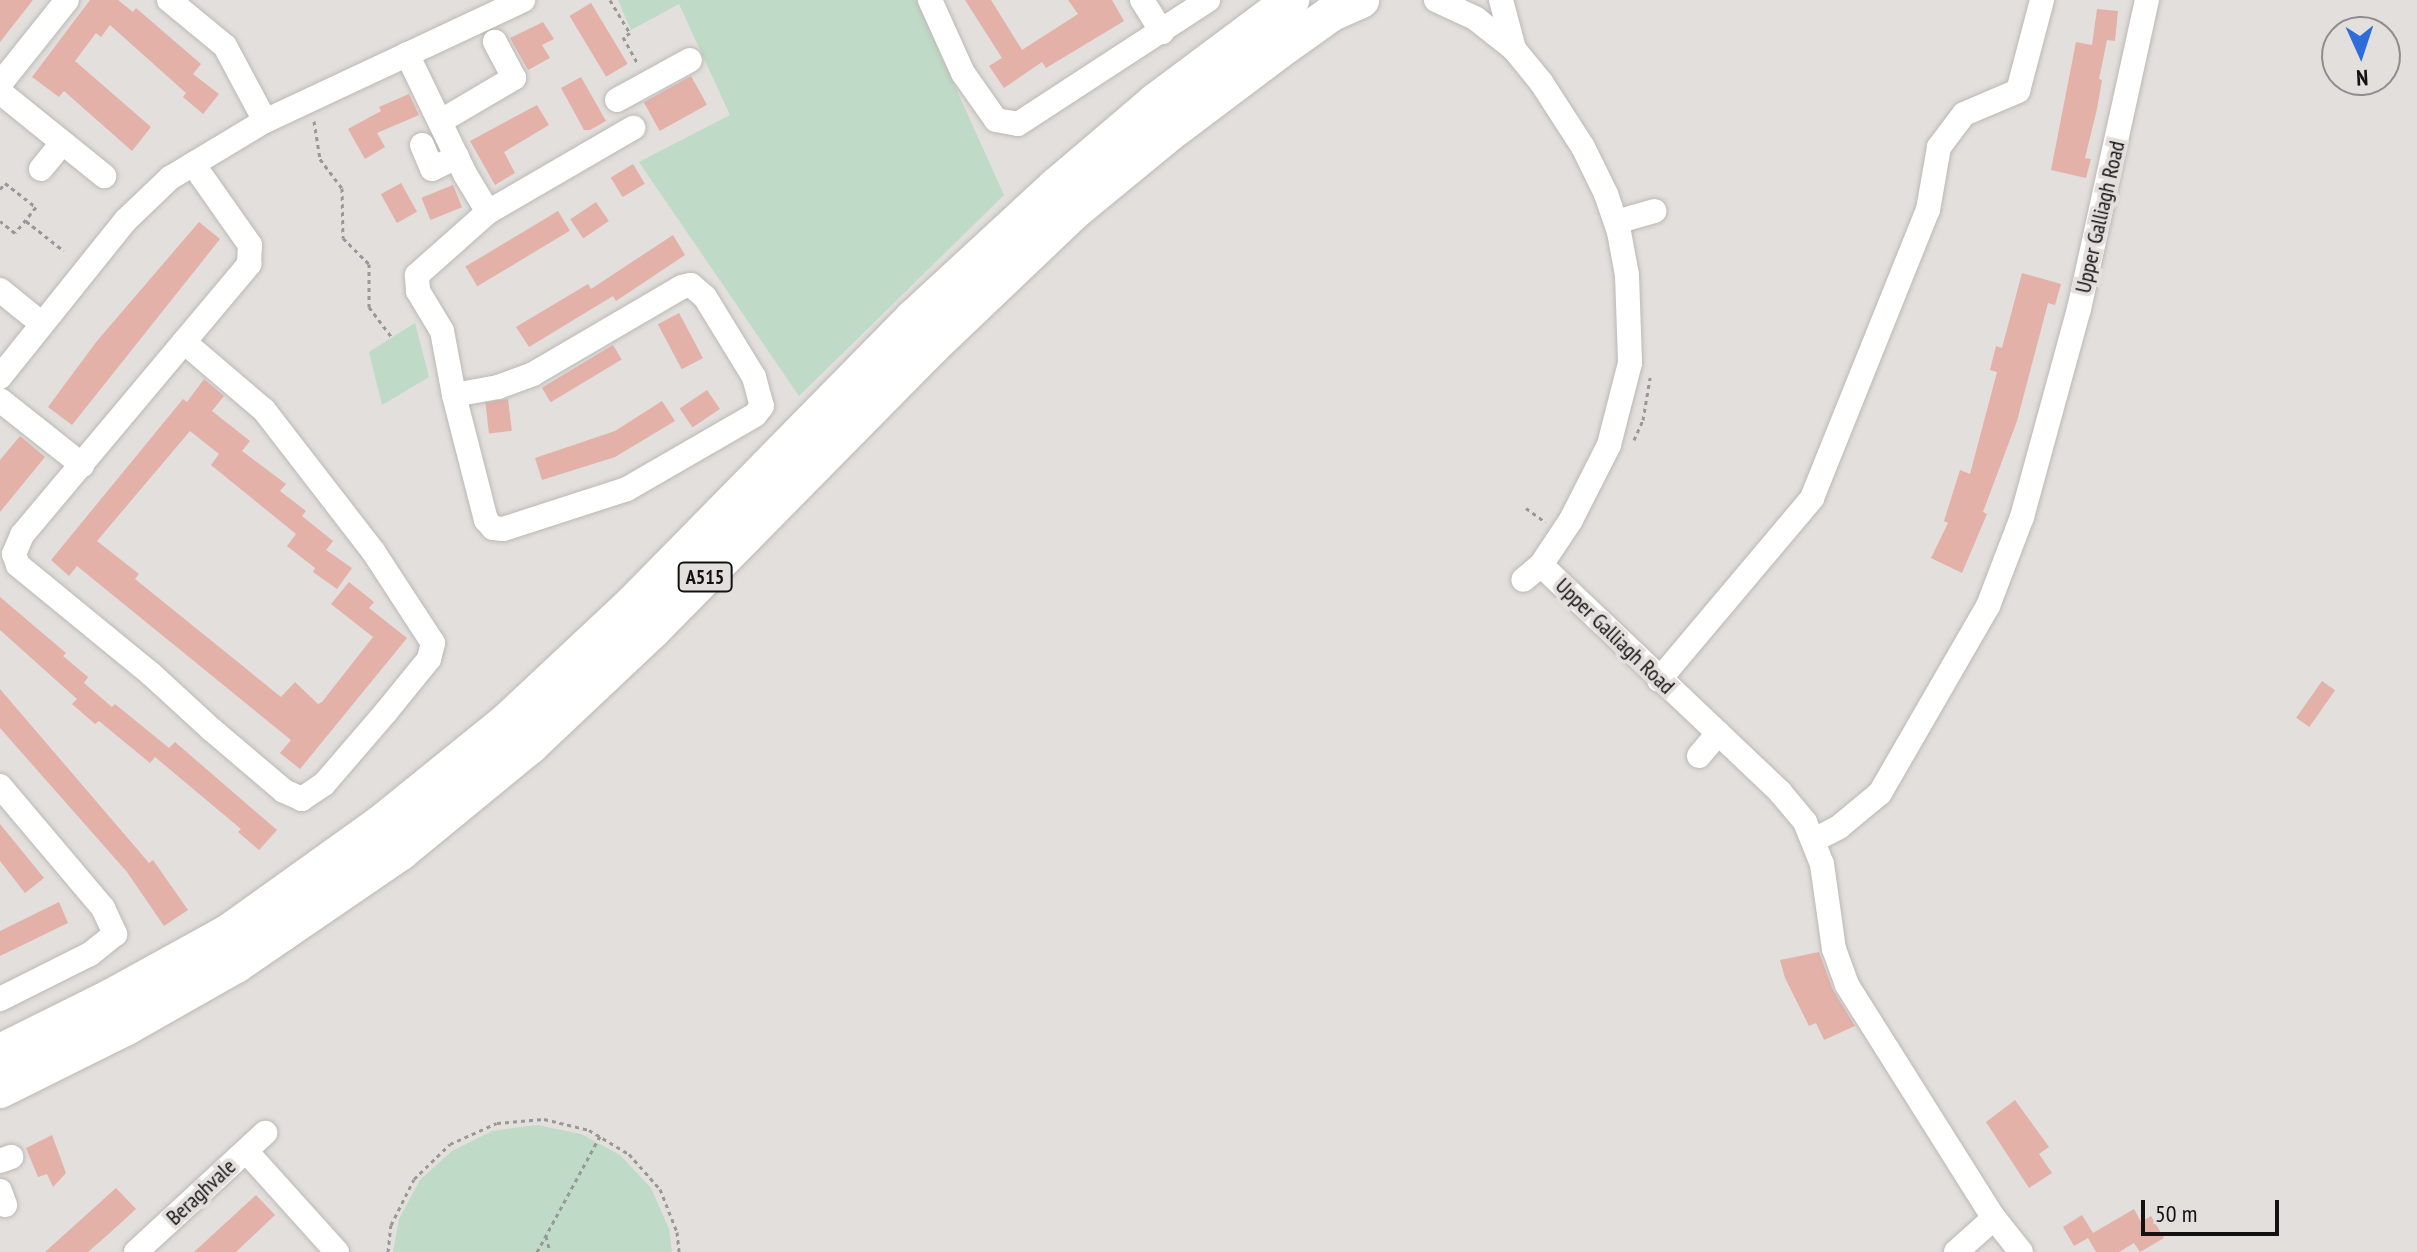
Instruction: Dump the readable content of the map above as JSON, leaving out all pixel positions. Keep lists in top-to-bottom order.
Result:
{
  "streets": {
    "highway": ["A515"],
    "street": ["Upper Galliagh Road", "Beraghvale"]
  },
  "scale_bar": "50 m",
  "north": "bottom"
}
